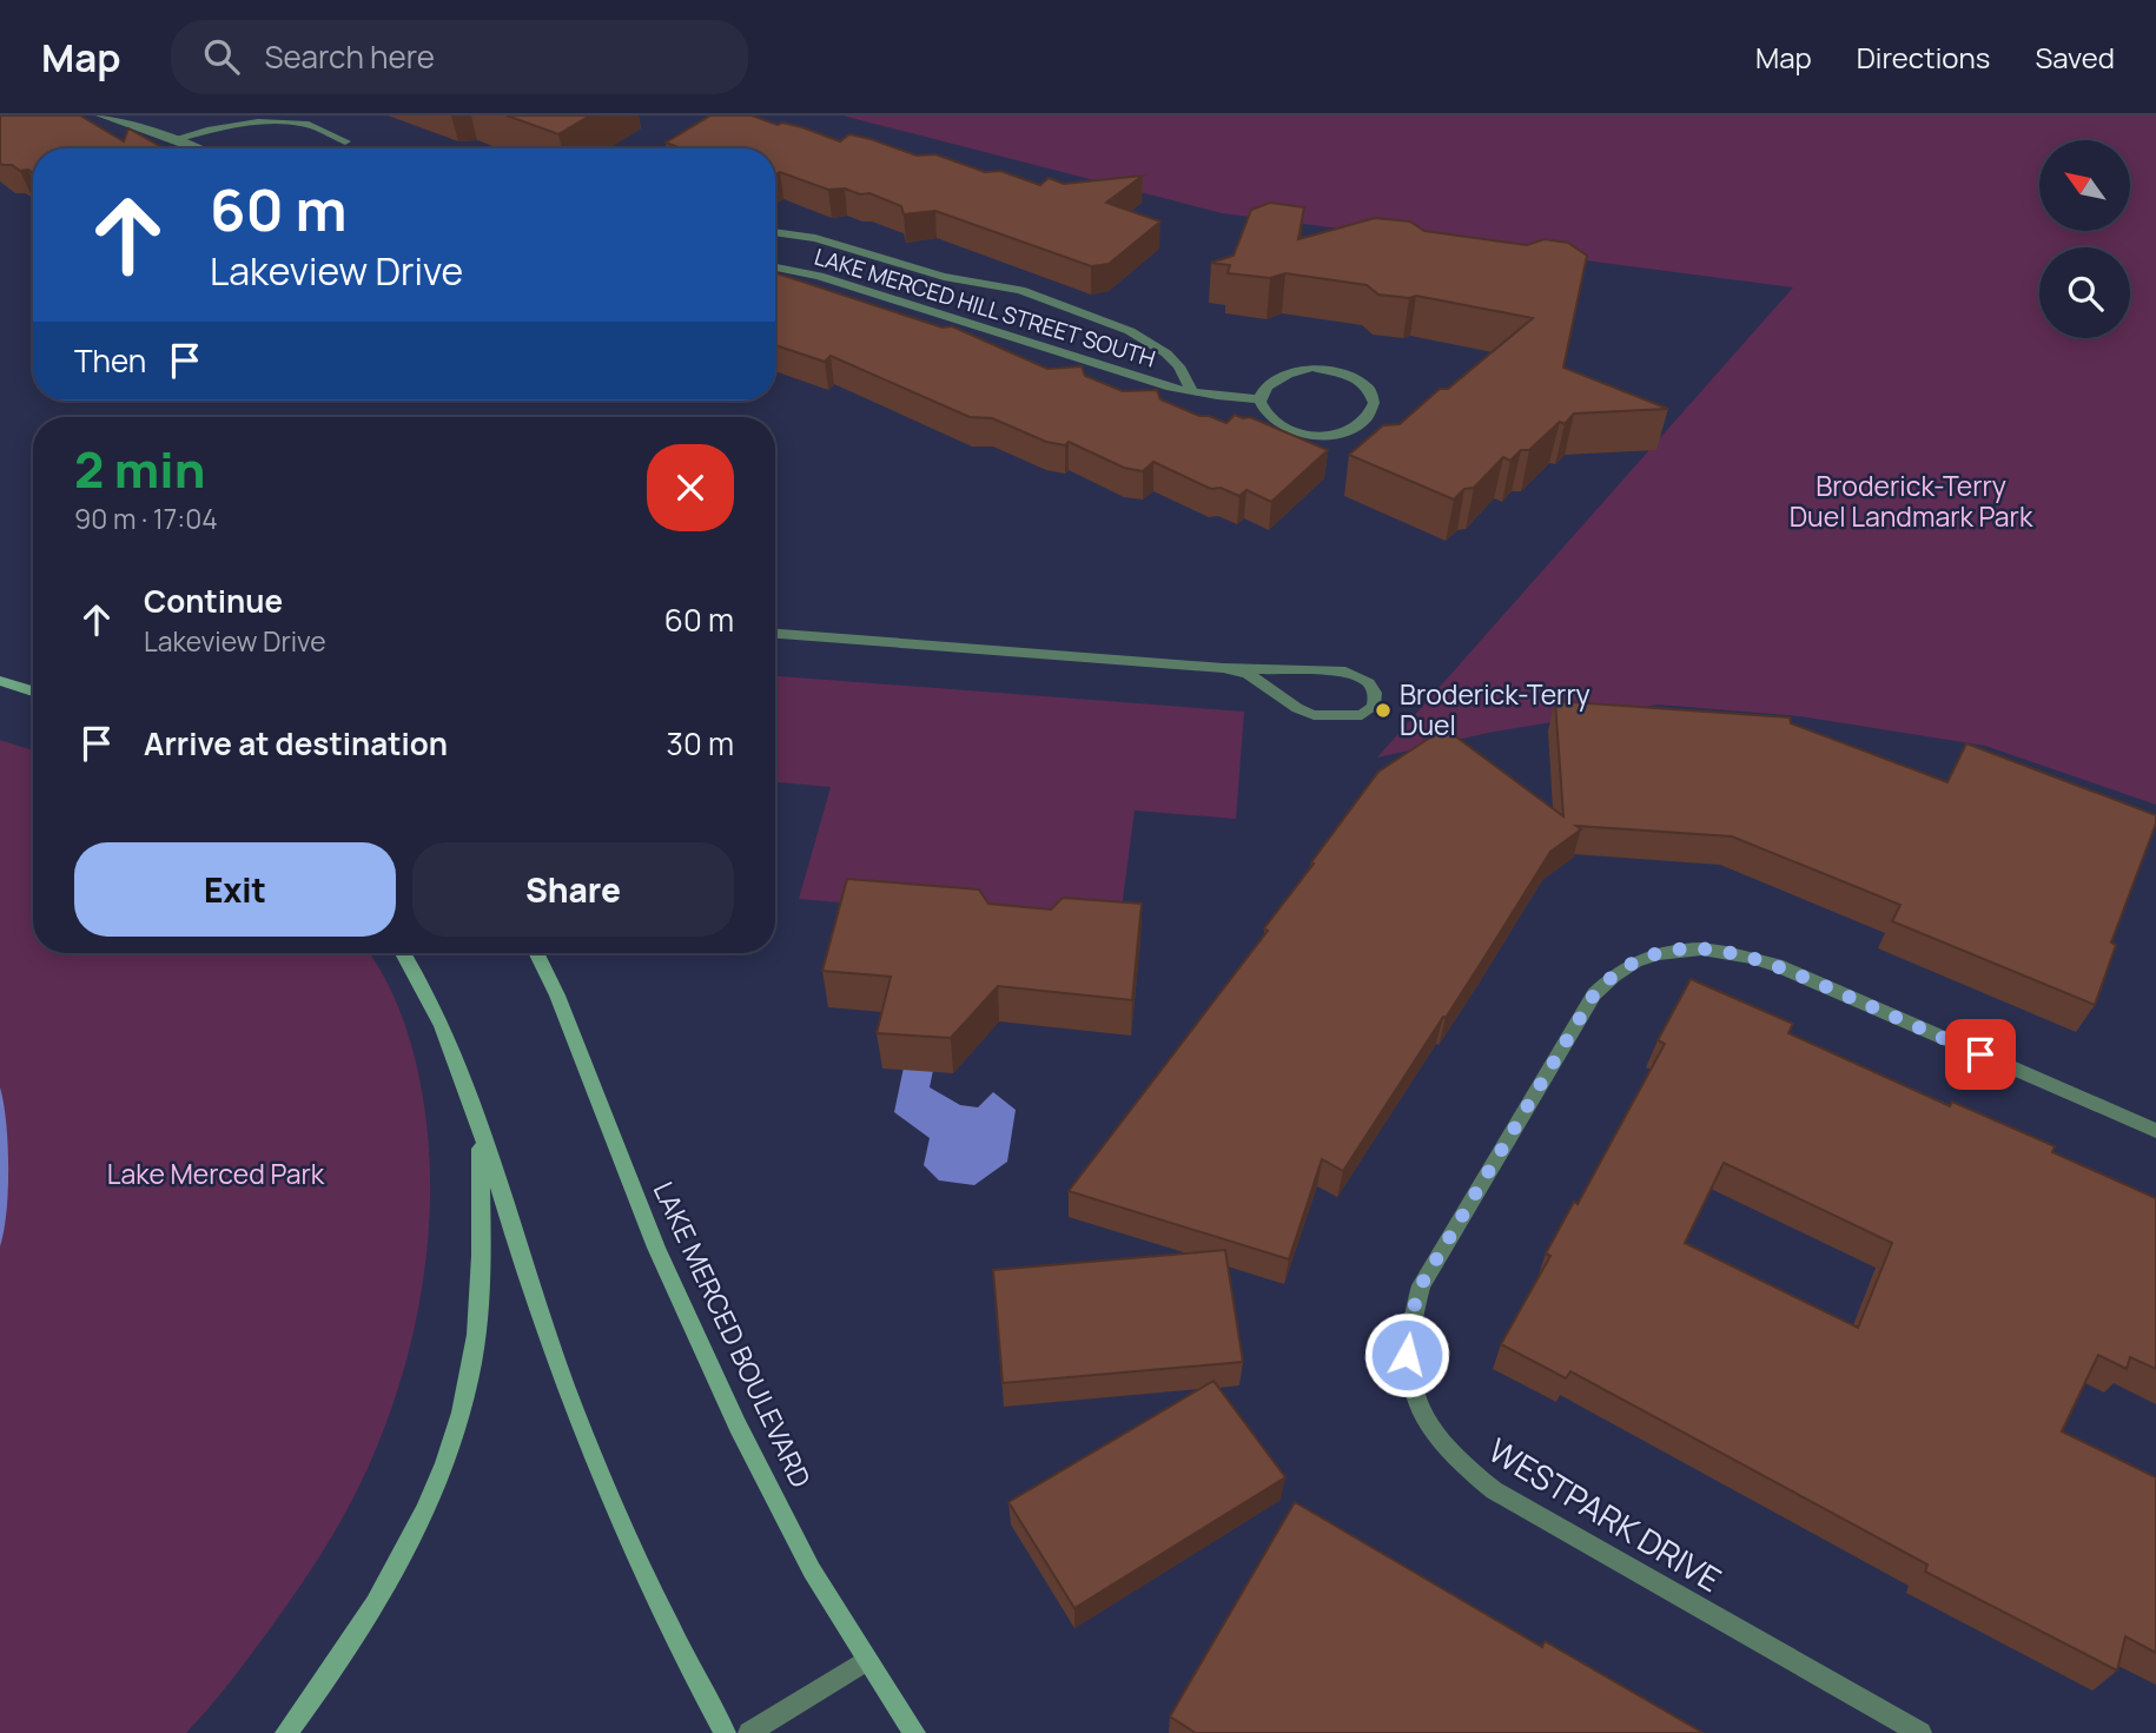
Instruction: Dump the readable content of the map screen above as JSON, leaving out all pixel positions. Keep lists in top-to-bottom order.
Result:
{
  "streets": {
    "main road": ["LAKE MERCED BOULEVARD"],
    "street": ["LAKE MERCED HILL STREET SOUTH", "WESTPARK DRIVE"]
  },
  "parks": ["Broderick-Terry Duel Landmark Park", "Lake Merced Park"],
  "places": ["Broderick-Terry Duel"],
  "north": "top left",
  "page": {
    "header": "Map",
    "search": "Search here",
    "nav": ["Map", "Directions", "Saved"],
    "turn": ["60 m", "Lakeview Drive"],
    "then": "Then",
    "heading": ["2 min", "90 m · 17:04"],
    "list": [
      {
        "name": "Continue",
        "note": "Lakeview Drive",
        "value": "60 m"
      },
      {
        "name": "Arrive at destination",
        "value": "30 m"
      }
    ],
    "buttons": ["Exit", "Share"]
  }
}
